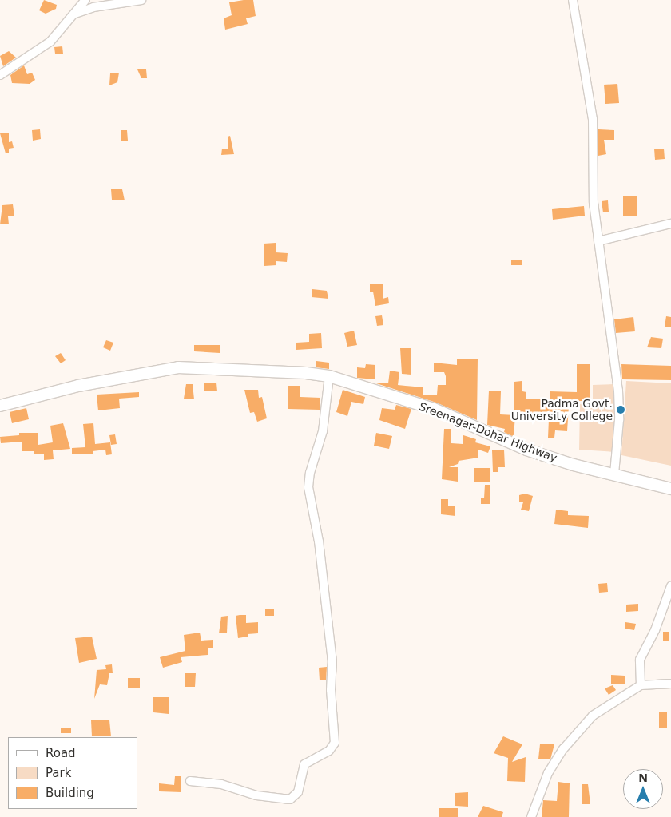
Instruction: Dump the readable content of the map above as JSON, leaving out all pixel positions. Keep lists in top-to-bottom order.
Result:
{
  "streets": {
    "main road": ["Sreenagar-Dohar Highway"]
  },
  "places": ["Padma Govt. University College"],
  "legend": ["Road", "Park", "Building"],
  "north": "top"
}
